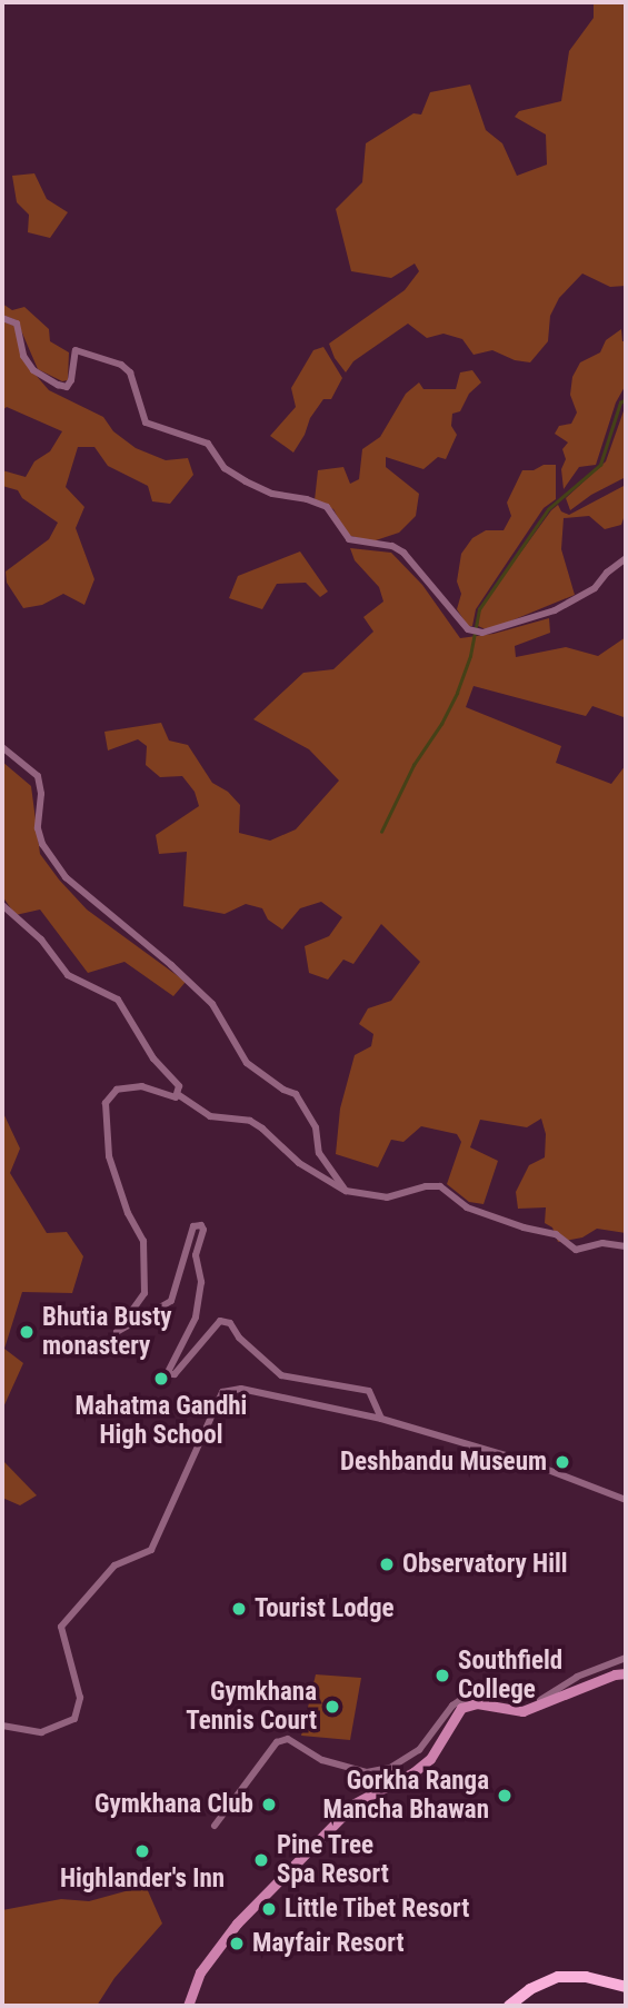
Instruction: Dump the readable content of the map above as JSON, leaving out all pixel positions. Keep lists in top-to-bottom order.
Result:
{
  "places": [
    "Bhutia Busty monastery",
    "Mahatma Gandhi High School",
    "Deshbandu Museum",
    "Observatory Hill",
    "Tourist Lodge",
    "Southfield College",
    "Gymkhana Tennis Court",
    "Gorkha Ranga Mancha Bhawan",
    "Gymkhana Club",
    "Highlander's Inn",
    "Pine Tree Spa Resort",
    "Little Tibet Resort",
    "Mayfair Resort"
  ]
}
